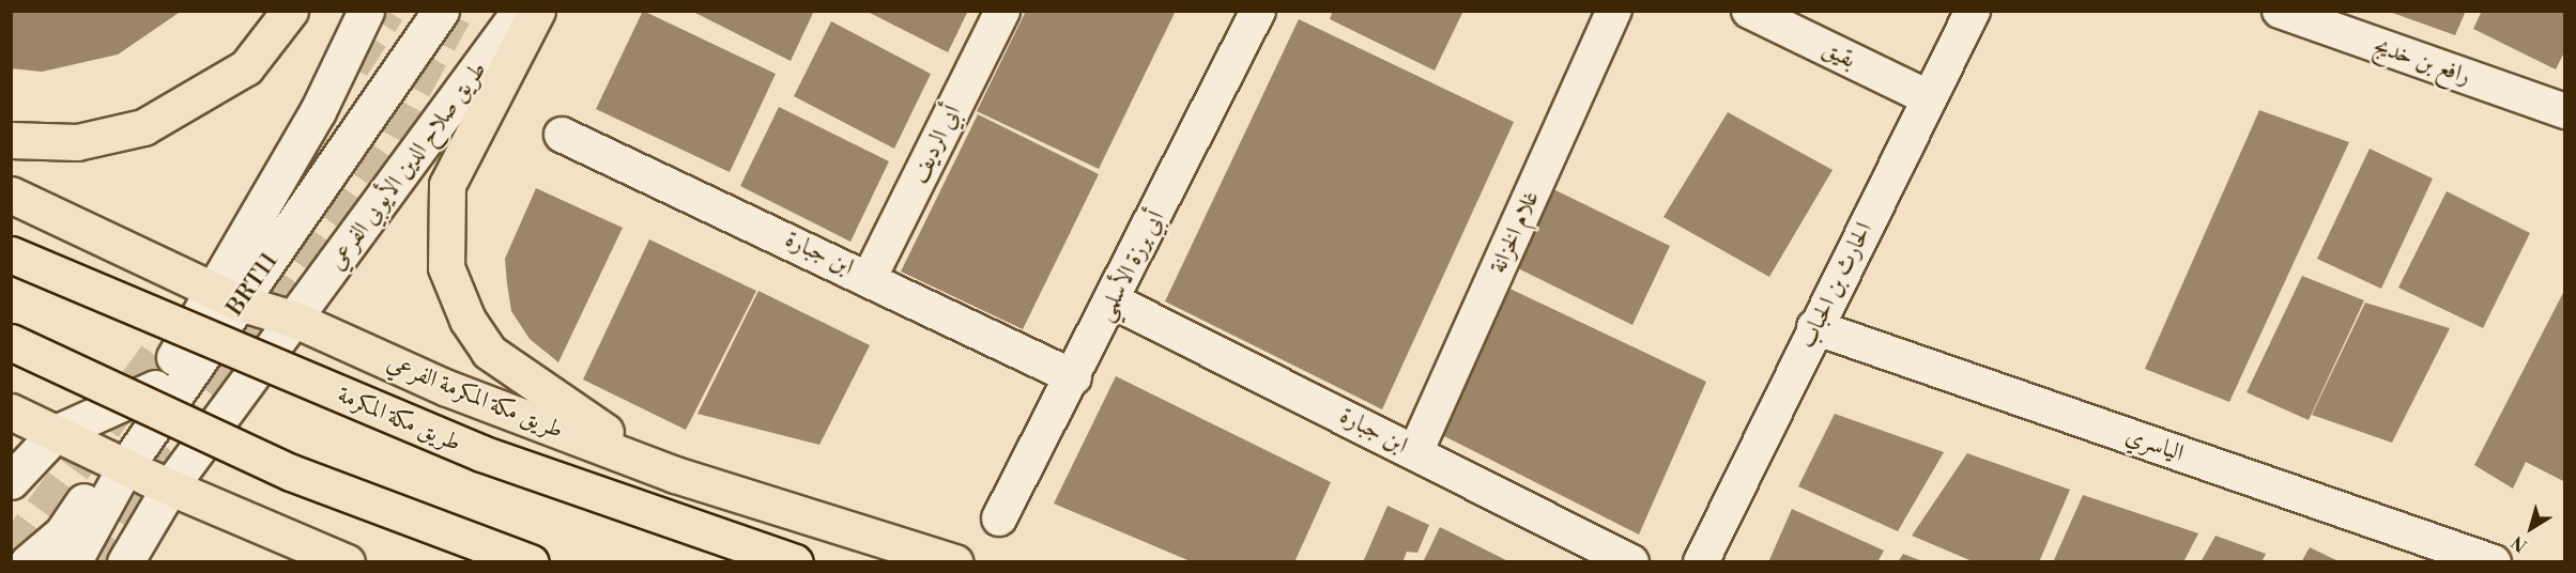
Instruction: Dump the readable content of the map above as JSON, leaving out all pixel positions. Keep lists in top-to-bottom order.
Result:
{
  "streets": {
    "main road": [
      "طريق صلاح الدين الأيوبي الفرعي",
      "BRT11",
      "طريق مكة المكرمة الفرعي",
      "طريق مكة المكرمة"
    ],
    "street": [
      "بقيق",
      "رافع بن خديج",
      "أبي الرديف",
      "غلام الخزانة",
      "ابن جبارة",
      "أبي برزة الأسلمي",
      "الحارث بن الحباب",
      "الياسري"
    ]
  },
  "crossings": [
    ["بقيق", "الحارث بن الحباب"],
    ["أبي الرديف", "ابن جبارة"],
    ["طريق صلاح الدين الأيوبي الفرعي", "BRT11"],
    ["طريق صلاح الدين الأيوبي الفرعي", "طريق مكة المكرمة الفرعي"],
    ["غلام الخزانة", "ابن جبارة"],
    ["ابن جبارة", "أبي برزة الأسلمي"],
    ["BRT11", "طريق مكة المكرمة الفرعي"],
    ["الحارث بن الحباب", "الياسري"]
  ],
  "north": "bottom left"
}
